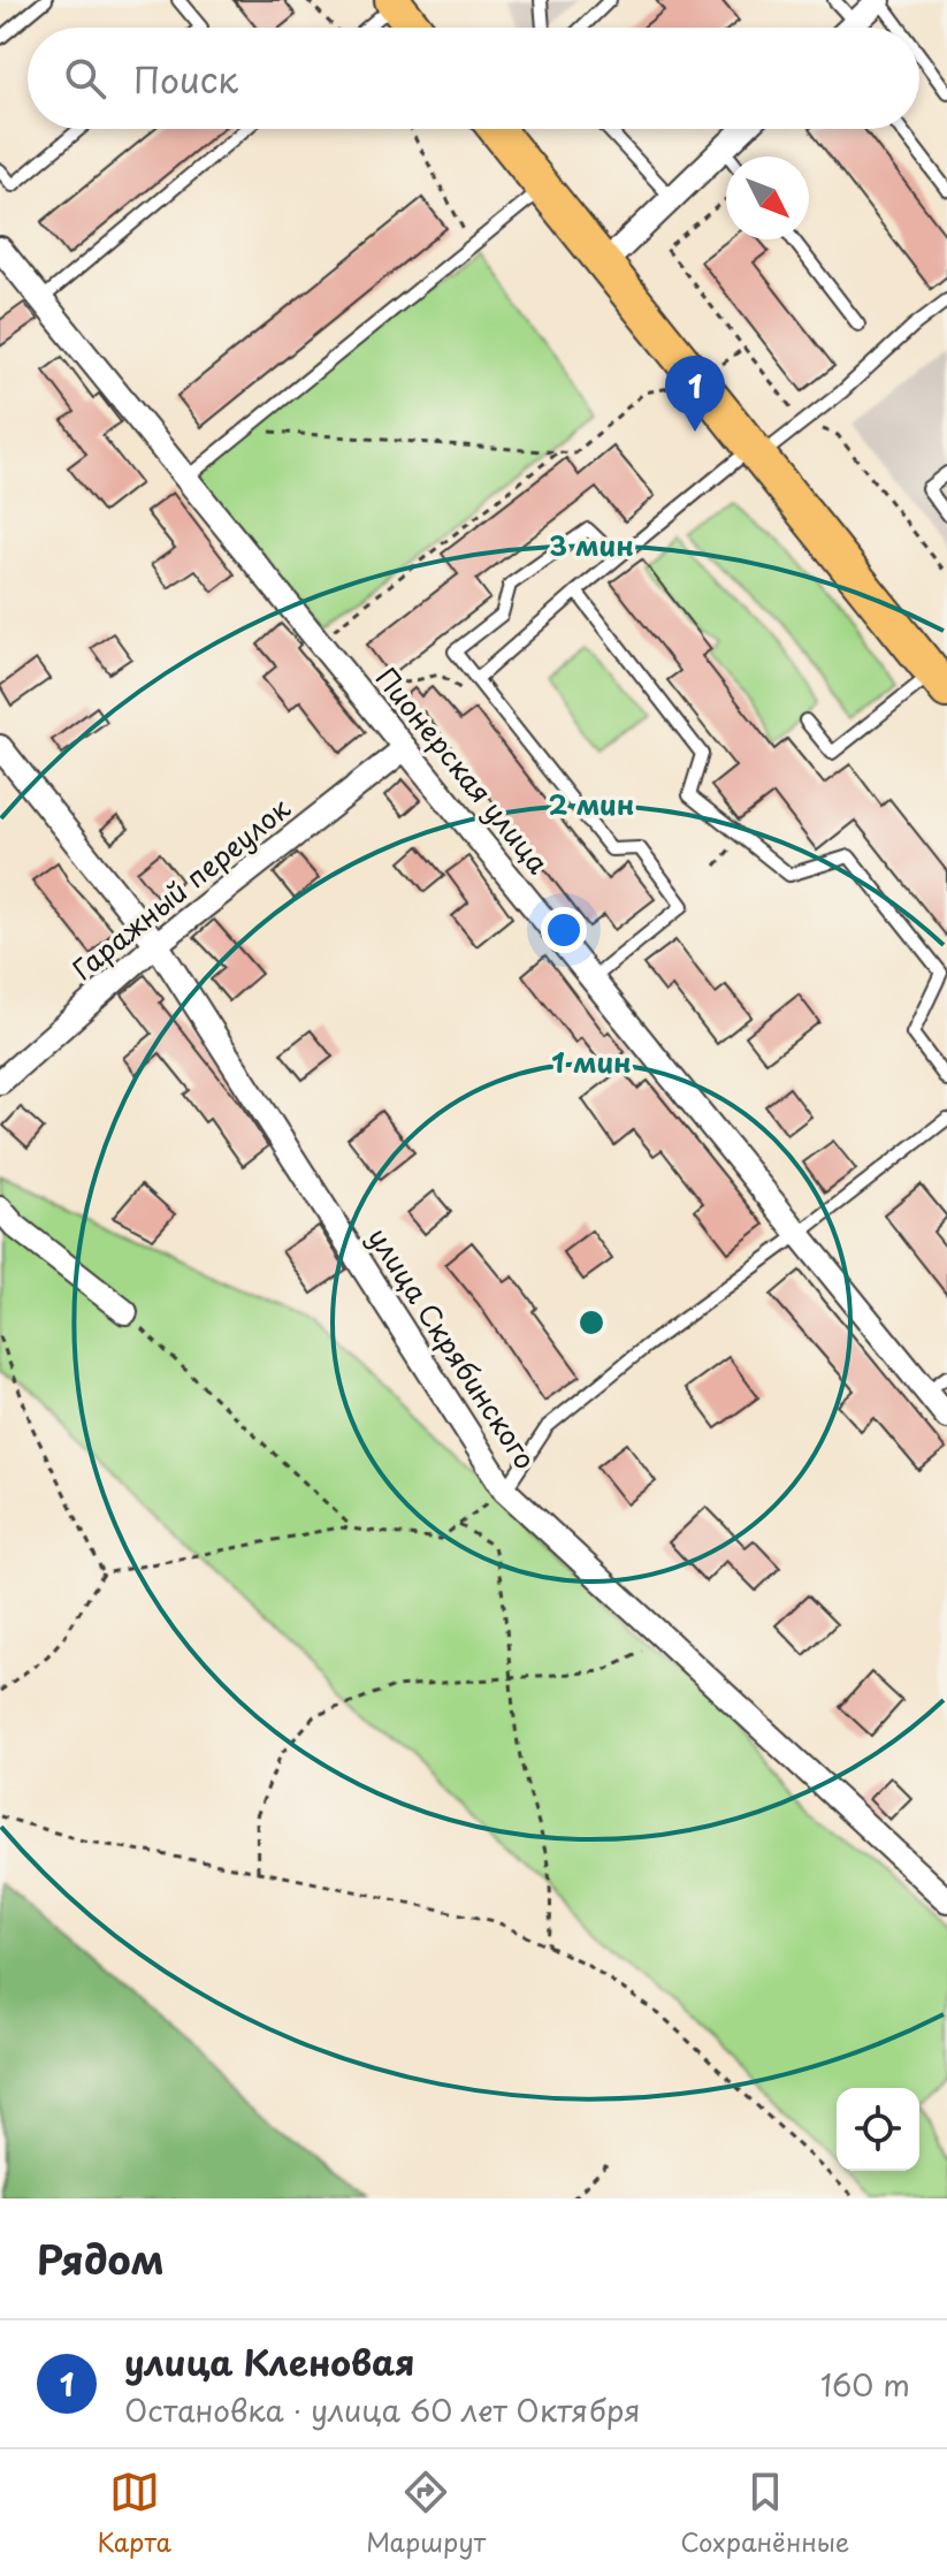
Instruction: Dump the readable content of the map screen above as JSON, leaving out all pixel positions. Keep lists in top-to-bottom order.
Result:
{
  "streets": {
    "street": ["Пионерская улица", "Гаражный переулок", "улица Скрябинского"]
  },
  "crossings": [
    ["Пионерская улица", "Гаражный переулок"],
    ["Гаражный переулок", "улица Скрябинского"]
  ],
  "north": "bottom right",
  "page": {
    "search": "Поиск",
    "pins": "1",
    "heading": "Рядом",
    "list": [
      {
        "mark": "1",
        "name": "улица Кленовая",
        "note": "Остановка · улица 60 лет Октября",
        "value": "160 m"
      }
    ],
    "nav": ["Карта", "Маршрут", "Сохранённые"]
  },
  "rings": ["3 мин", "2 мин", "1 мин"]
}
